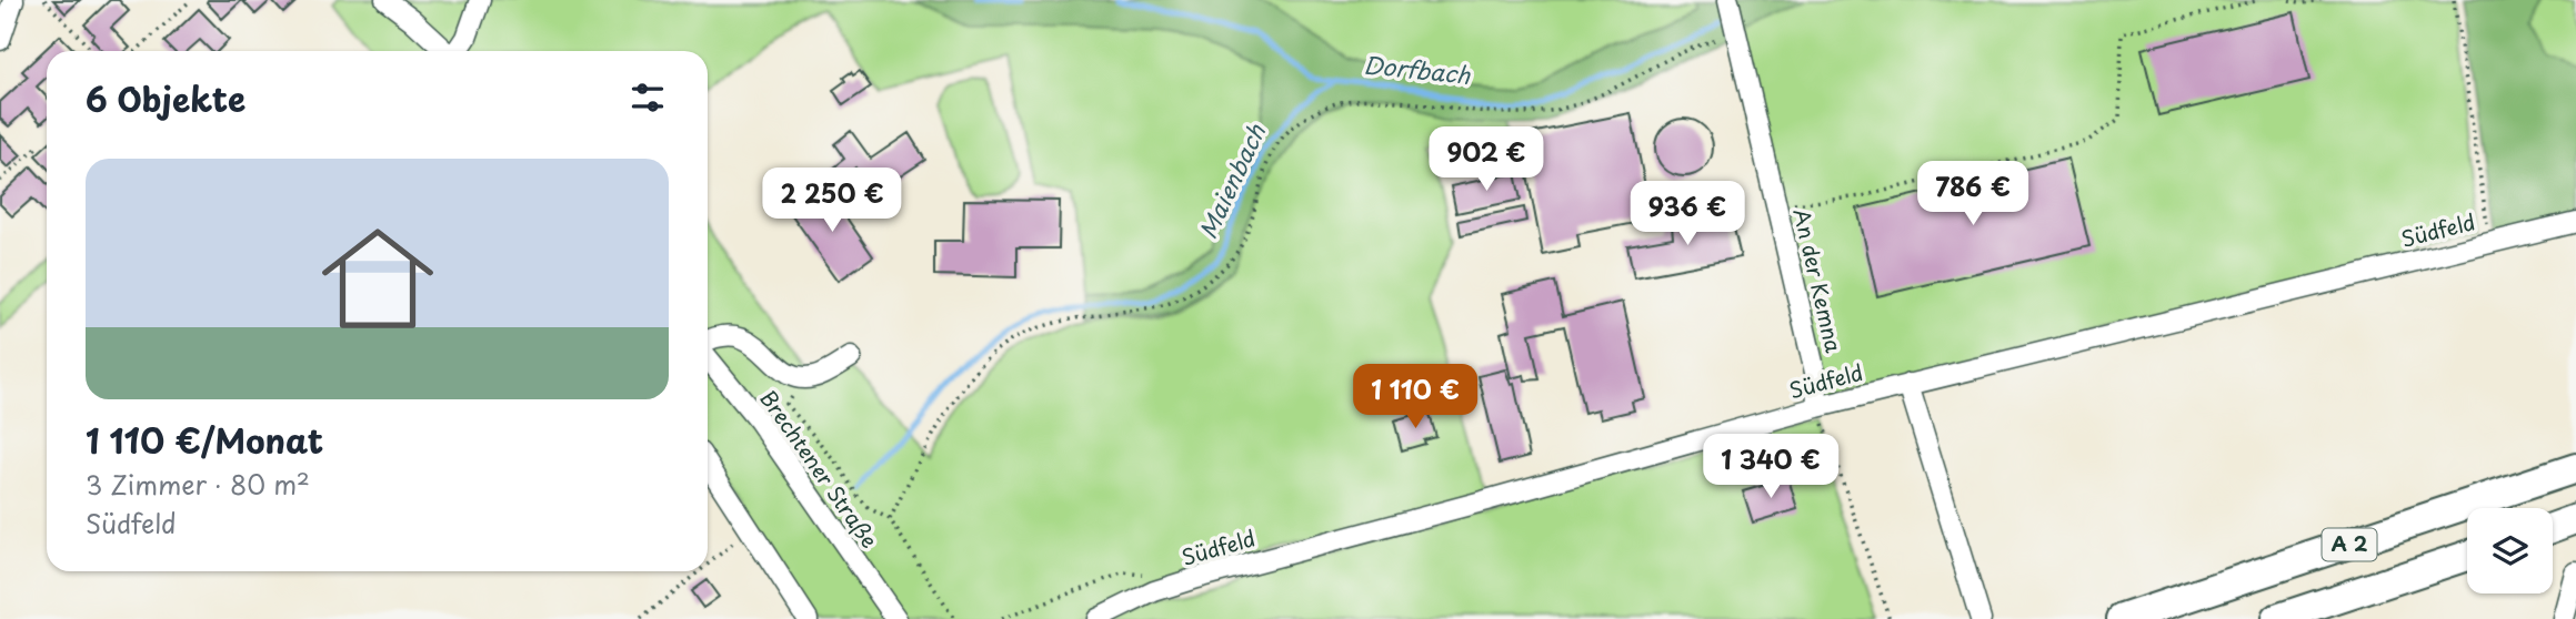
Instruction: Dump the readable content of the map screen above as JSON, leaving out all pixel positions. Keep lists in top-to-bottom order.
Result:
{
  "streets": {
    "highway": ["A 2"],
    "street": ["Südfeld", "An der Kemna", "Brechtener Straße"]
  },
  "crossings": [
    ["Südfeld", "An der Kemna"]
  ],
  "water": ["Dorfbach", "Maienbach"],
  "page": {
    "heading": "6 Objekte",
    "price": [
      "902 €",
      "786 €",
      "2 250 €",
      "936 €",
      "1 110 €",
      "1 340 €"
    ],
    "list": [
      {
        "name": "1 110 €/Monat",
        "note": "3 Zimmer · 80 m² · Südfeld"
      }
    ]
  }
}
